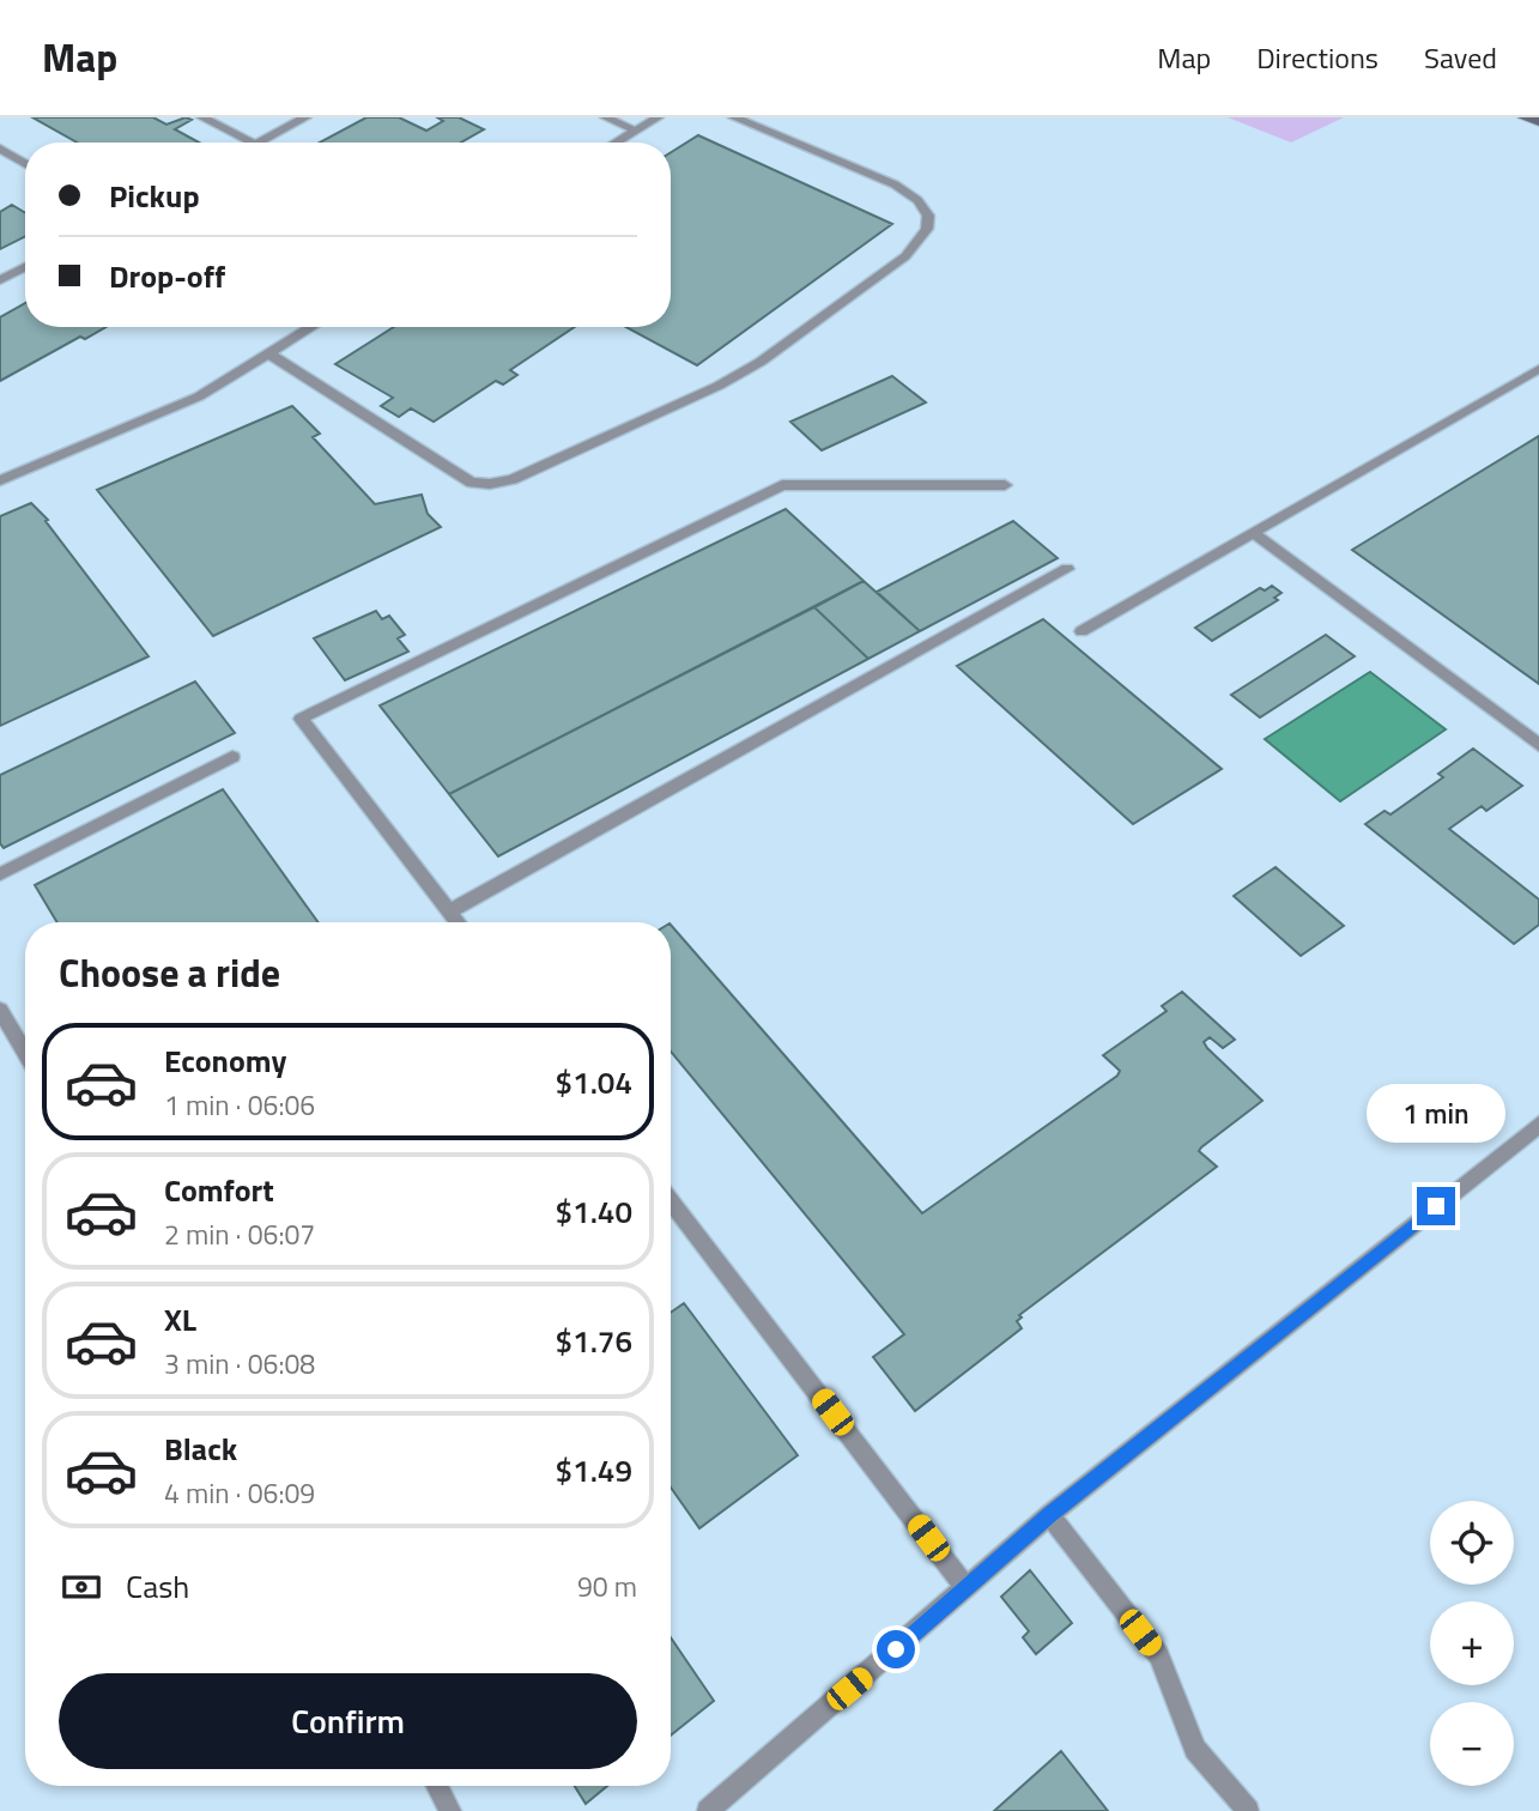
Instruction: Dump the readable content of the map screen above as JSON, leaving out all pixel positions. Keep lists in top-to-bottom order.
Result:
{
  "page": {
    "header": "Map",
    "nav": ["Map", "Directions", "Saved"],
    "banner": ["Pickup", "Drop-off"],
    "heading": "Choose a ride",
    "list": [
      {
        "name": "Economy",
        "note": "1 min · 06:06",
        "value": "$1.04"
      },
      {
        "name": "Comfort",
        "note": "2 min · 06:07",
        "value": "$1.40"
      },
      {
        "name": "XL",
        "note": "3 min · 06:08",
        "value": "$1.76"
      },
      {
        "name": "Black",
        "note": "4 min · 06:09",
        "value": "$1.49"
      }
    ],
    "bubble": "1 min",
    "map_buttons": ["+", "−"],
    "pay": ["Cash", "90 m"],
    "buttons": "Confirm"
  }
}
